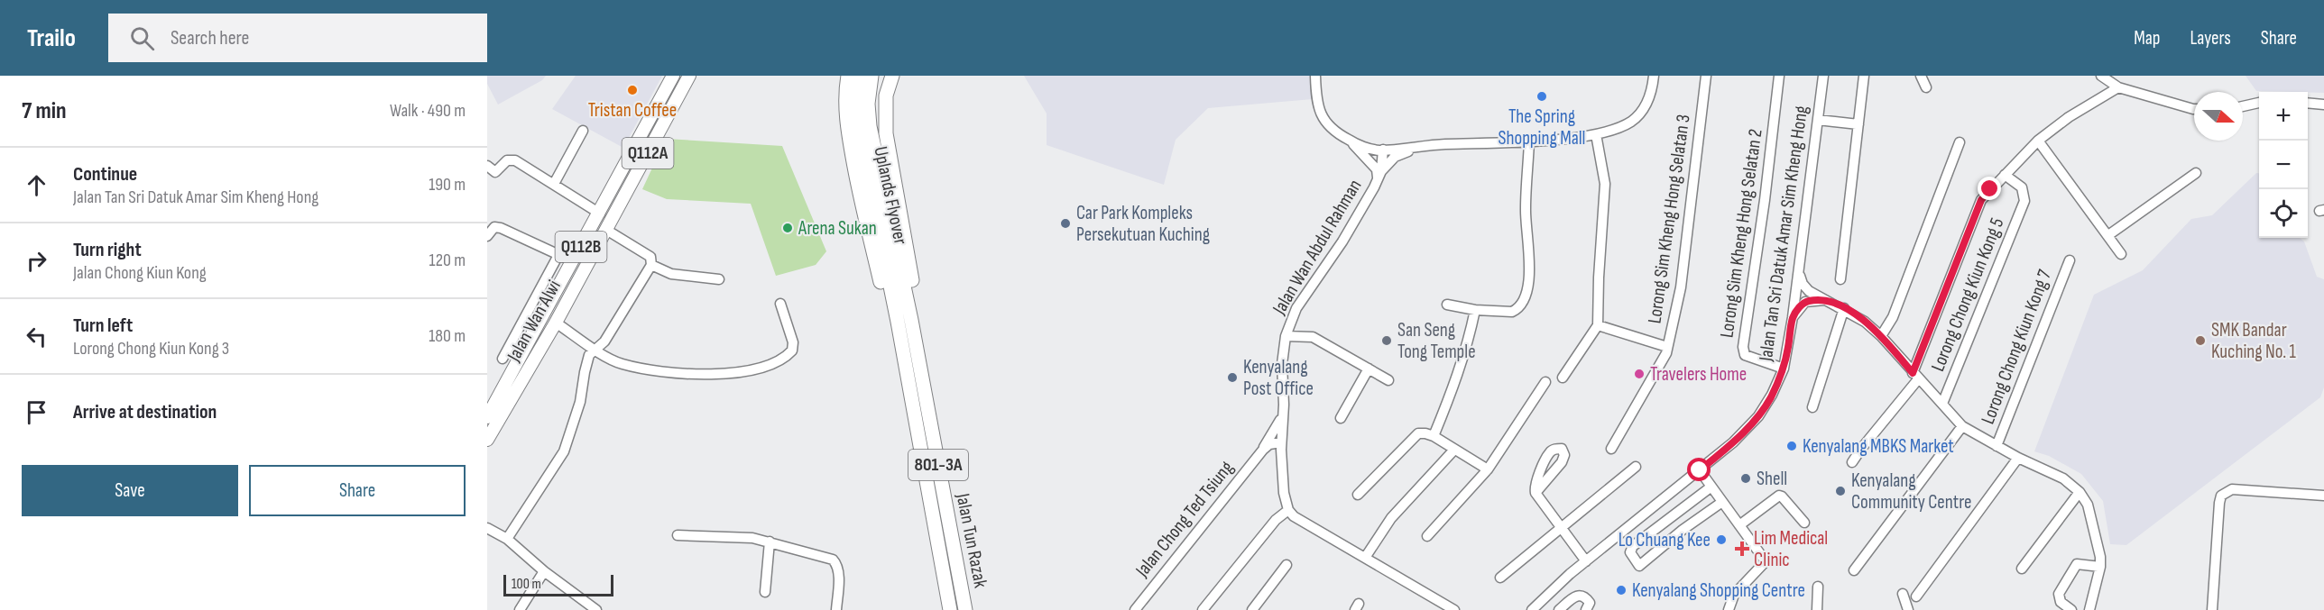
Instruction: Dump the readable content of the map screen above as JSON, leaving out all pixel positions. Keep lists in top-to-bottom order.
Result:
{
  "streets": {
    "highway": ["Uplands Flyover", "801-3A", "Jalan Tun Razak"],
    "main road": ["Q112A", "Q112B", "Jalan Wan Alwi"],
    "street": [
      "Lorong Sim Kheng Hong Selatan 3",
      "Lorong Sim Kheng Hong Selatan 2",
      "Jalan Tan Sri Datuk Amar Sim Kheng Hong",
      "Jalan Wan Abdul Rahman",
      "Lorong Chong Kiun Kong 5",
      "Lorong Chong Kiun Kong 7",
      "Jalan Chong Ted Tsiung"
    ]
  },
  "crossings": [
    ["Uplands Flyover", "Jalan Tun Razak"],
    ["Lorong Sim Kheng Hong Selatan 2", "Jalan Tan Sri Datuk Amar Sim Kheng Hong"],
    ["Jalan Wan Abdul Rahman", "Jalan Chong Ted Tsiung"]
  ],
  "places": {
    "other": [
      "Tristan Coffee",
      "The Spring Shopping Mall",
      "Car Park Kompleks Persekutuan Kuching",
      "Arena Sukan",
      "San Seng Tong Temple",
      "SMK Bandar Kuching No. 1",
      "Travelers Home",
      "Kenyalang Post Office",
      "Kenyalang MBKS Market",
      "Shell",
      "Kenyalang Community Centre",
      "Lo Chuang Kee",
      "Kenyalang Shopping Centre"
    ],
    "health": ["Lim Medical Clinic"]
  },
  "scale_bar": "100 m",
  "north": "right",
  "page": {
    "header": "Trailo",
    "search": "Search here",
    "nav": ["Map", "Layers", "Share"],
    "heading": ["7 min", "Walk · 490 m"],
    "map_buttons": ["+", "−"],
    "list": [
      ["Continue", "Jalan Tan Sri Datuk Amar Sim Kheng Hong", "190 m"],
      ["Turn right", "Jalan Chong Kiun Kong", "120 m"],
      ["Turn left", "Lorong Chong Kiun Kong 3", "180 m"],
      "Arrive at destination"
    ],
    "buttons": ["Save", "Share"],
    "scale": "100 m"
  }
}
